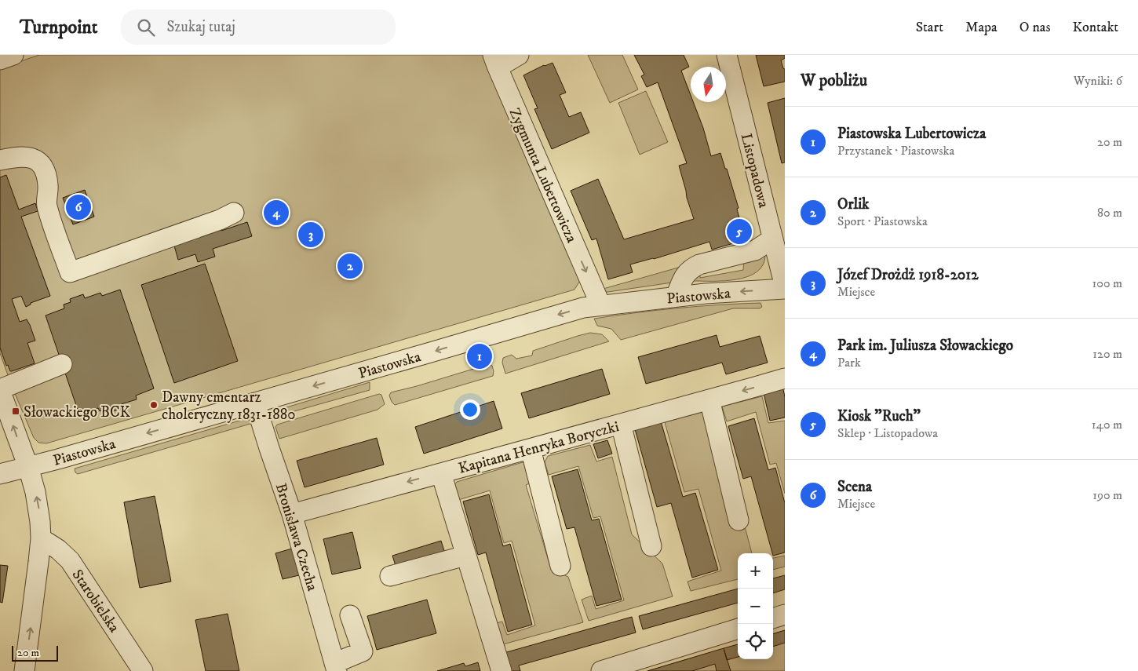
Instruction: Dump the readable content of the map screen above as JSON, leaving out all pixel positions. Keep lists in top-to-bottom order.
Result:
{
  "streets": {
    "street": [
      "Listopadowa",
      "Zygmunta Lubertowicza",
      "Piastowska",
      "Kapitana Henryka Boryczki",
      "Bronisława Czecha",
      "Starobielska"
    ]
  },
  "crossings": [
    ["Listopadowa", "Piastowska"],
    ["Zygmunta Lubertowicza", "Piastowska"],
    ["Piastowska", "Bronisława Czecha"],
    ["Kapitana Henryka Boryczki", "Bronisława Czecha"]
  ],
  "one_way": ["Zygmunta Lubertowicza", "Piastowska"],
  "places": {
    "other": ["Dawny cmentarz choleryczny 1831-1880"],
    "transit": ["Słowackiego BCK"]
  },
  "scale_bar": "20 m",
  "north": "bottom",
  "page": {
    "header": "Turnpoint",
    "search": "Szukaj tutaj",
    "nav": [
      "Start",
      "Mapa",
      "O nas",
      "Kontakt"
    ],
    "heading": ["W pobliżu", "Wyniki: 6"],
    "list": [
      {
        "mark": "1",
        "name": "Piastowska Lubertowicza",
        "note": "Przystanek · Piastowska",
        "value": "20 m"
      },
      {
        "mark": "2",
        "name": "Orlik",
        "note": "Sport · Piastowska",
        "value": "80 m"
      },
      {
        "mark": "3",
        "name": "Józef Drożdż 1918-2012",
        "note": "Miejsce",
        "value": "100 m"
      },
      {
        "mark": "4",
        "name": "Park im. Juliusza Słowackiego",
        "note": "Park",
        "value": "120 m"
      },
      {
        "mark": "5",
        "name": "Kiosk \"Ruch\"",
        "note": "Sklep · Listopadowa",
        "value": "140 m"
      },
      {
        "mark": "6",
        "name": "Scena",
        "note": "Miejsce",
        "value": "190 m"
      }
    ],
    "pins": [
      "6",
      "4",
      "5",
      "3",
      "2",
      "1"
    ],
    "map_buttons": ["+", "−"],
    "scale": "20 m"
  }
}
